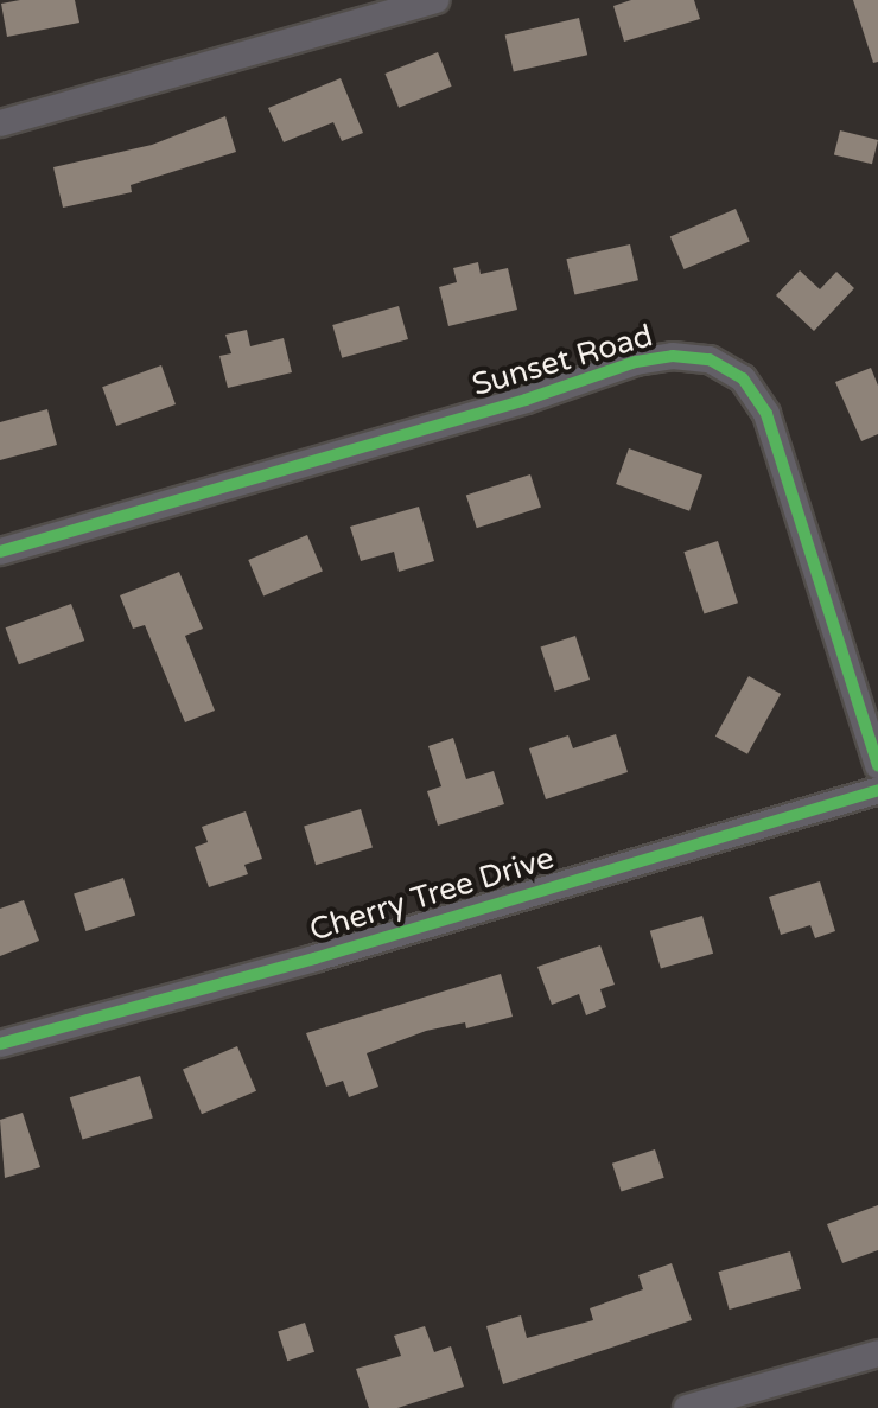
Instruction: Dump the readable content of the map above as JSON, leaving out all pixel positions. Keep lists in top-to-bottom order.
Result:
{
  "streets": {
    "street": ["Sunset Road", "Cherry Tree Drive"]
  }
}
